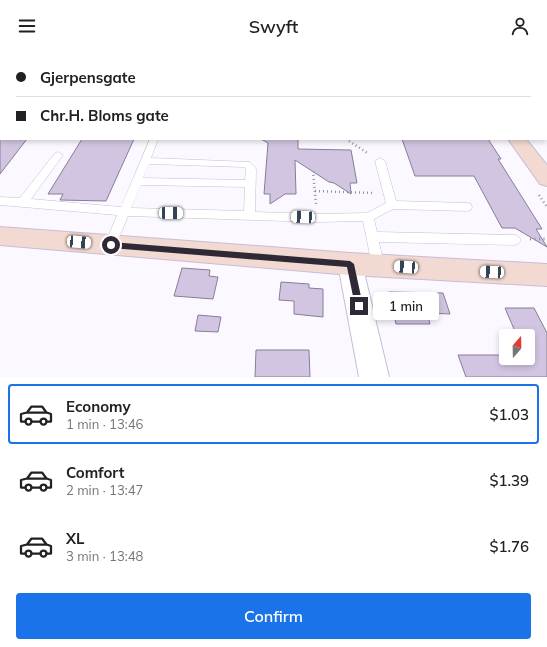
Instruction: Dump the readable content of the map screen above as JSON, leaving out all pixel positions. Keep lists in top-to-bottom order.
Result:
{
  "north": "top",
  "page": {
    "header": "Swyft",
    "banner": ["Gjerpensgate", "Chr.H. Bloms gate"],
    "bubble": "1 min",
    "list": [
      {
        "name": "Economy",
        "note": "1 min · 13:46",
        "value": "$1.03"
      },
      {
        "name": "Comfort",
        "note": "2 min · 13:47",
        "value": "$1.39"
      },
      {
        "name": "XL",
        "note": "3 min · 13:48",
        "value": "$1.76"
      }
    ],
    "buttons": "Confirm"
  }
}
